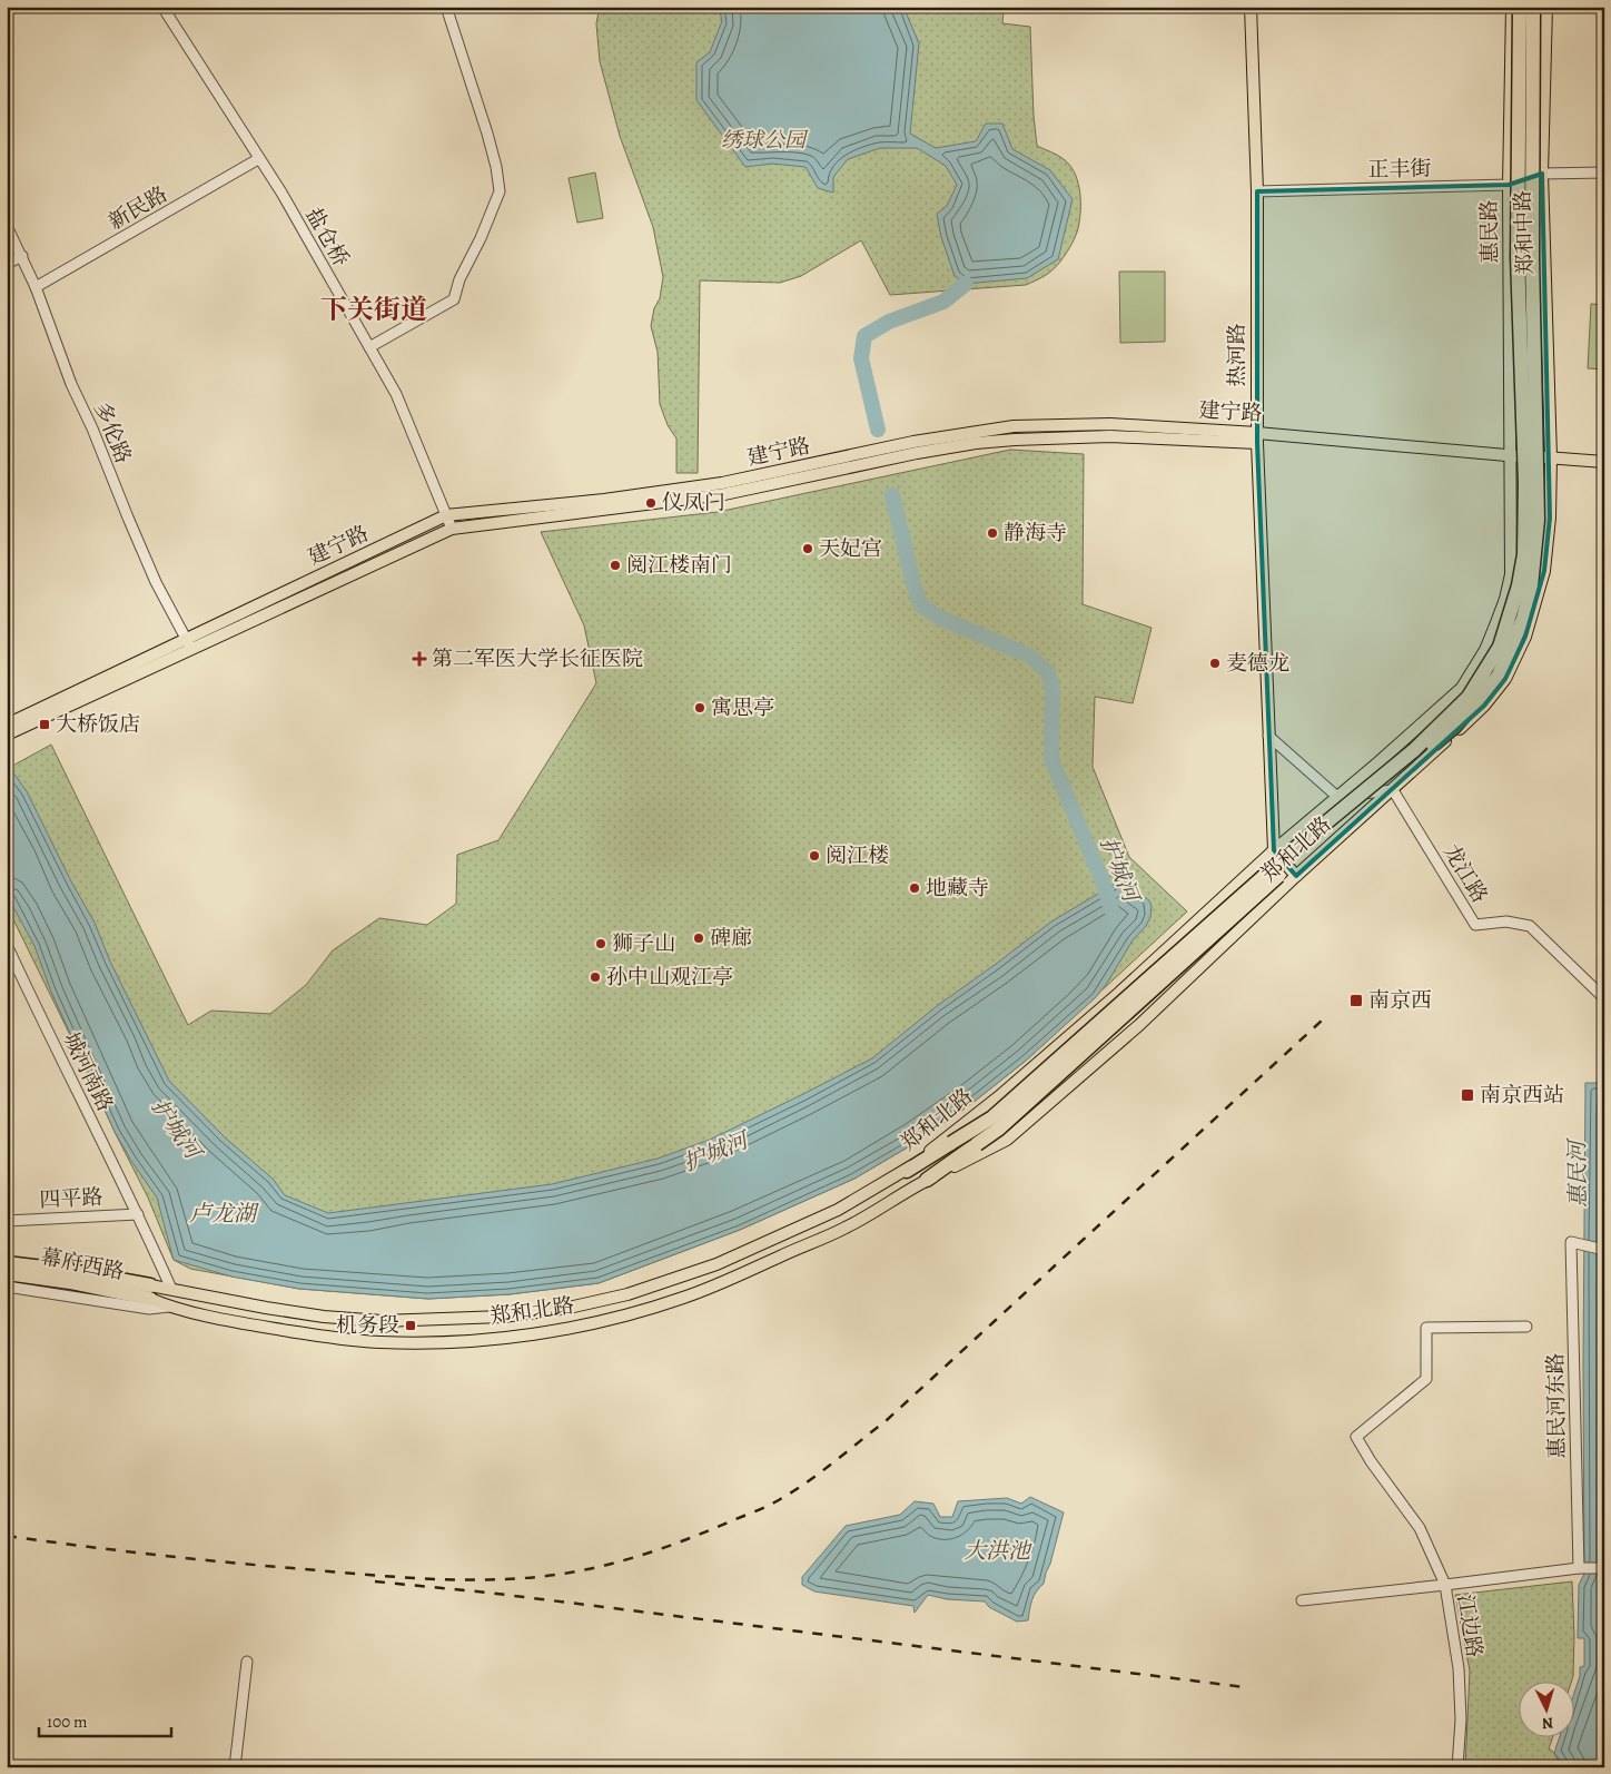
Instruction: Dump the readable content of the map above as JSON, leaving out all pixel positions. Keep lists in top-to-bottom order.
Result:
{
  "streets": {
    "highway": ["郑和北路", "幕府西路"],
    "main road": [
      "惠民路",
      "郑和中路",
      "热河路",
      "建宁路"
    ],
    "street": [
      "正丰街",
      "新民路",
      "盐仓桥",
      "多伦路",
      "龙江路",
      "城河南路",
      "四平路",
      "惠民河东路",
      "江边路"
    ]
  },
  "crossings": [
    ["正丰街", "惠民路"],
    ["正丰街", "郑和中路"],
    ["正丰街", "热河路"],
    ["新民路", "盐仓桥"],
    ["新民路", "多伦路"],
    ["惠民路", "建宁路"],
    ["惠民路", "郑和北路"],
    ["郑和中路", "建宁路"],
    ["郑和中路", "郑和北路"],
    ["盐仓桥", "建宁路"],
    ["热河路", "建宁路"],
    ["热河路", "郑和北路"],
    ["建宁路", "多伦路"],
    ["建宁路", "郑和北路"],
    ["郑和北路", "龙江路"],
    ["郑和北路", "城河南路"],
    ["郑和北路", "幕府西路"],
    ["城河南路", "四平路"],
    ["惠民河东路", "江边路"]
  ],
  "districts": ["下关街道"],
  "water": [
    "护城河",
    "惠民河",
    "卢龙湖",
    "大洪池"
  ],
  "parks": ["绣球公园"],
  "places": {
    "other": [
      "仪凤门",
      "静海寺",
      "天妃宫",
      "阅江楼南门",
      "麦德龙",
      "寓思亭",
      "阅江楼",
      "地藏寺",
      "碑廊",
      "狮子山",
      "孙中山观江亭"
    ],
    "health": ["第二军医大学长征医院"],
    "transit": [
      "大桥饭店",
      "南京西",
      "南京西站",
      "机务段"
    ]
  },
  "scale_bar": "100 m",
  "north": "bottom"
}
